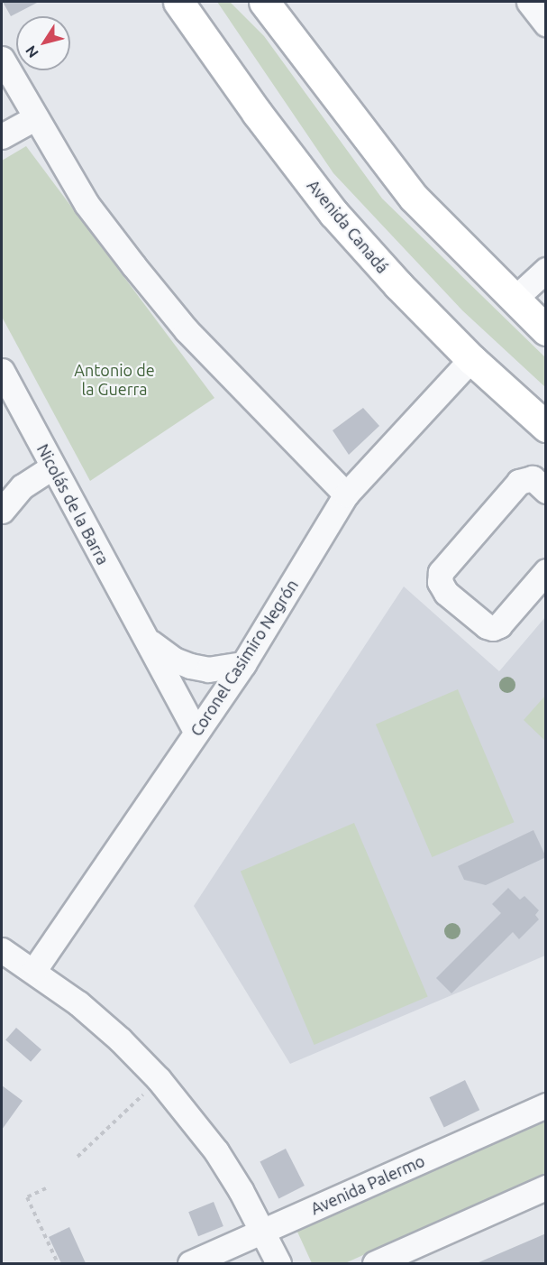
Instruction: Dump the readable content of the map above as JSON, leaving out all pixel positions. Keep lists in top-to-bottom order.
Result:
{
  "streets": {
    "main road": ["Avenida Canadá"],
    "street": ["Nicolás de la Barra", "Coronel Casimiro Negrón", "Avenida Palermo"]
  },
  "crossings": [
    ["Avenida Canadá", "Coronel Casimiro Negrón"],
    ["Nicolás de la Barra", "Coronel Casimiro Negrón"]
  ],
  "parks": ["Antonio de la Guerra"],
  "north": "bottom left"
}
